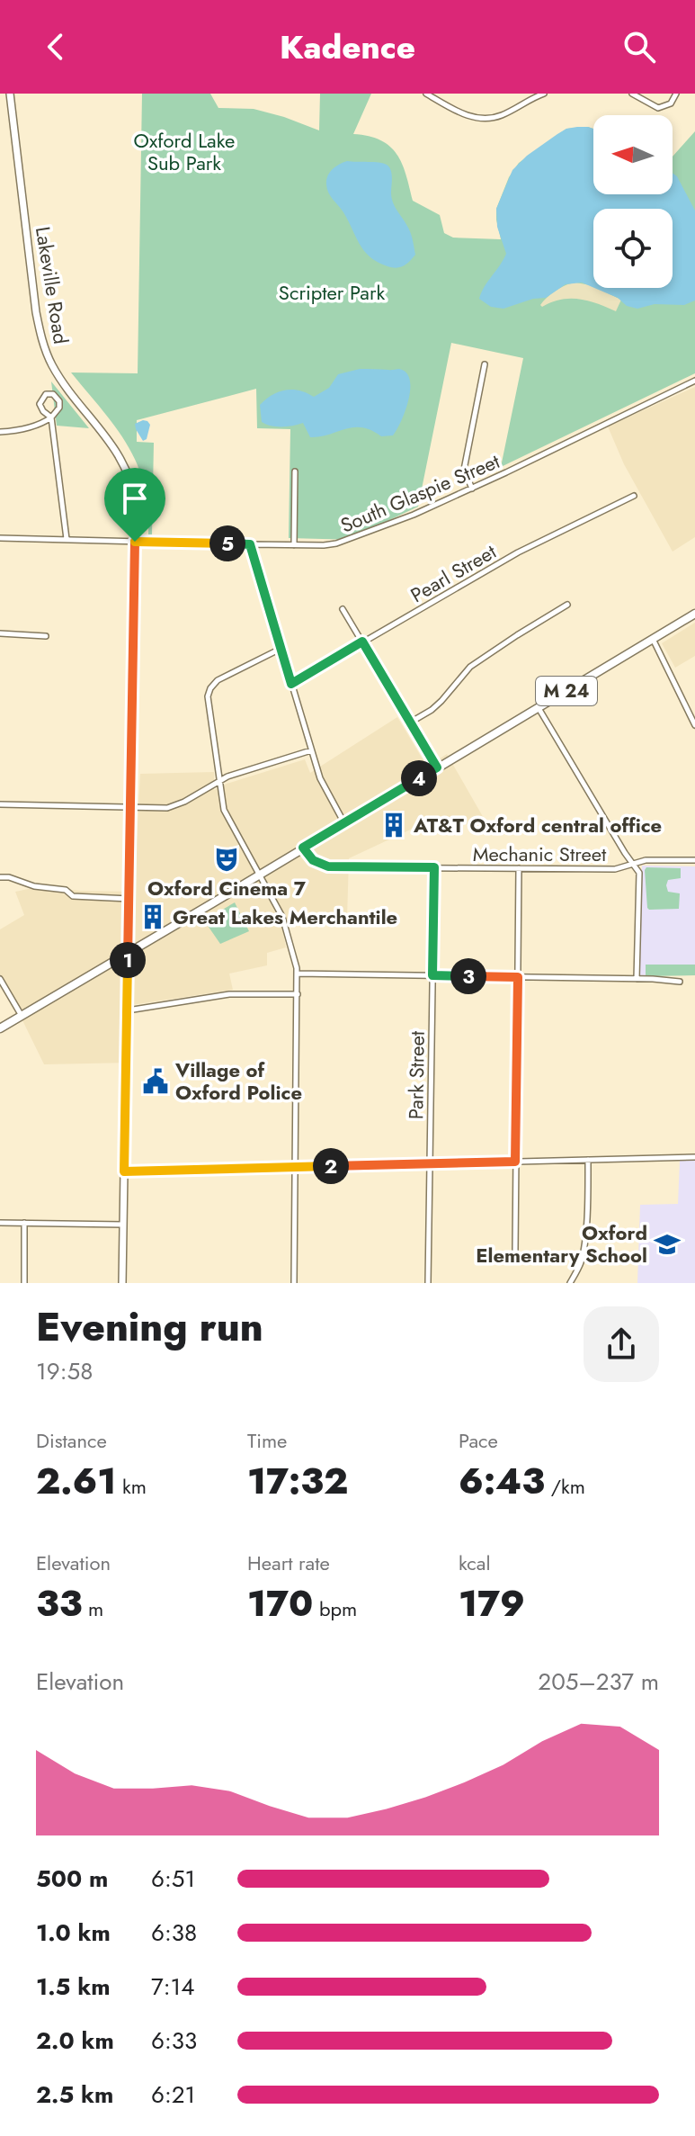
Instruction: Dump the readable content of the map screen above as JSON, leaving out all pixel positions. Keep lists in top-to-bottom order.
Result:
{
  "streets": {
    "main road": ["Lakeville Road", "M 24"],
    "street": [
      "South Glaspie Street",
      "Pearl Street",
      "Mechanic Street",
      "Park Street"
    ]
  },
  "crossings": [
    ["Lakeville Road", "South Glaspie Street"],
    ["Lakeville Road", "M 24"],
    ["M 24", "Mechanic Street"],
    ["Mechanic Street", "Park Street"]
  ],
  "parks": ["Oxford Lake Sub Park", "Scripter Park"],
  "places": {
    "building": ["AT&T Oxford central office", "Great Lakes Merchantile"],
    "theatre": ["Oxford Cinema 7"],
    "public building": ["Village of Oxford Police"],
    "school or university": ["Oxford Elementary School"]
  },
  "north": "left",
  "page": {
    "header": "Kadence",
    "pins": [
      "5",
      "4",
      "1",
      "3",
      "2"
    ],
    "heading": ["Evening run", "19:58"],
    "stats": [
      ["Distance", "2.61 km"],
      ["Time", "17:32"],
      ["Pace", "6:43 /km"],
      ["Elevation", "33 m"],
      ["Heart rate", "170 bpm"],
      ["kcal", "179"]
    ],
    "chart": ["Elevation", "205–237 m"],
    "list": [
      {
        "name": "500 m",
        "note": "6:51"
      },
      {
        "name": "1.0 km",
        "note": "6:38"
      },
      {
        "name": "1.5 km",
        "note": "7:14"
      },
      {
        "name": "2.0 km",
        "note": "6:33"
      },
      {
        "name": "2.5 km",
        "note": "6:21"
      }
    ]
  }
}
